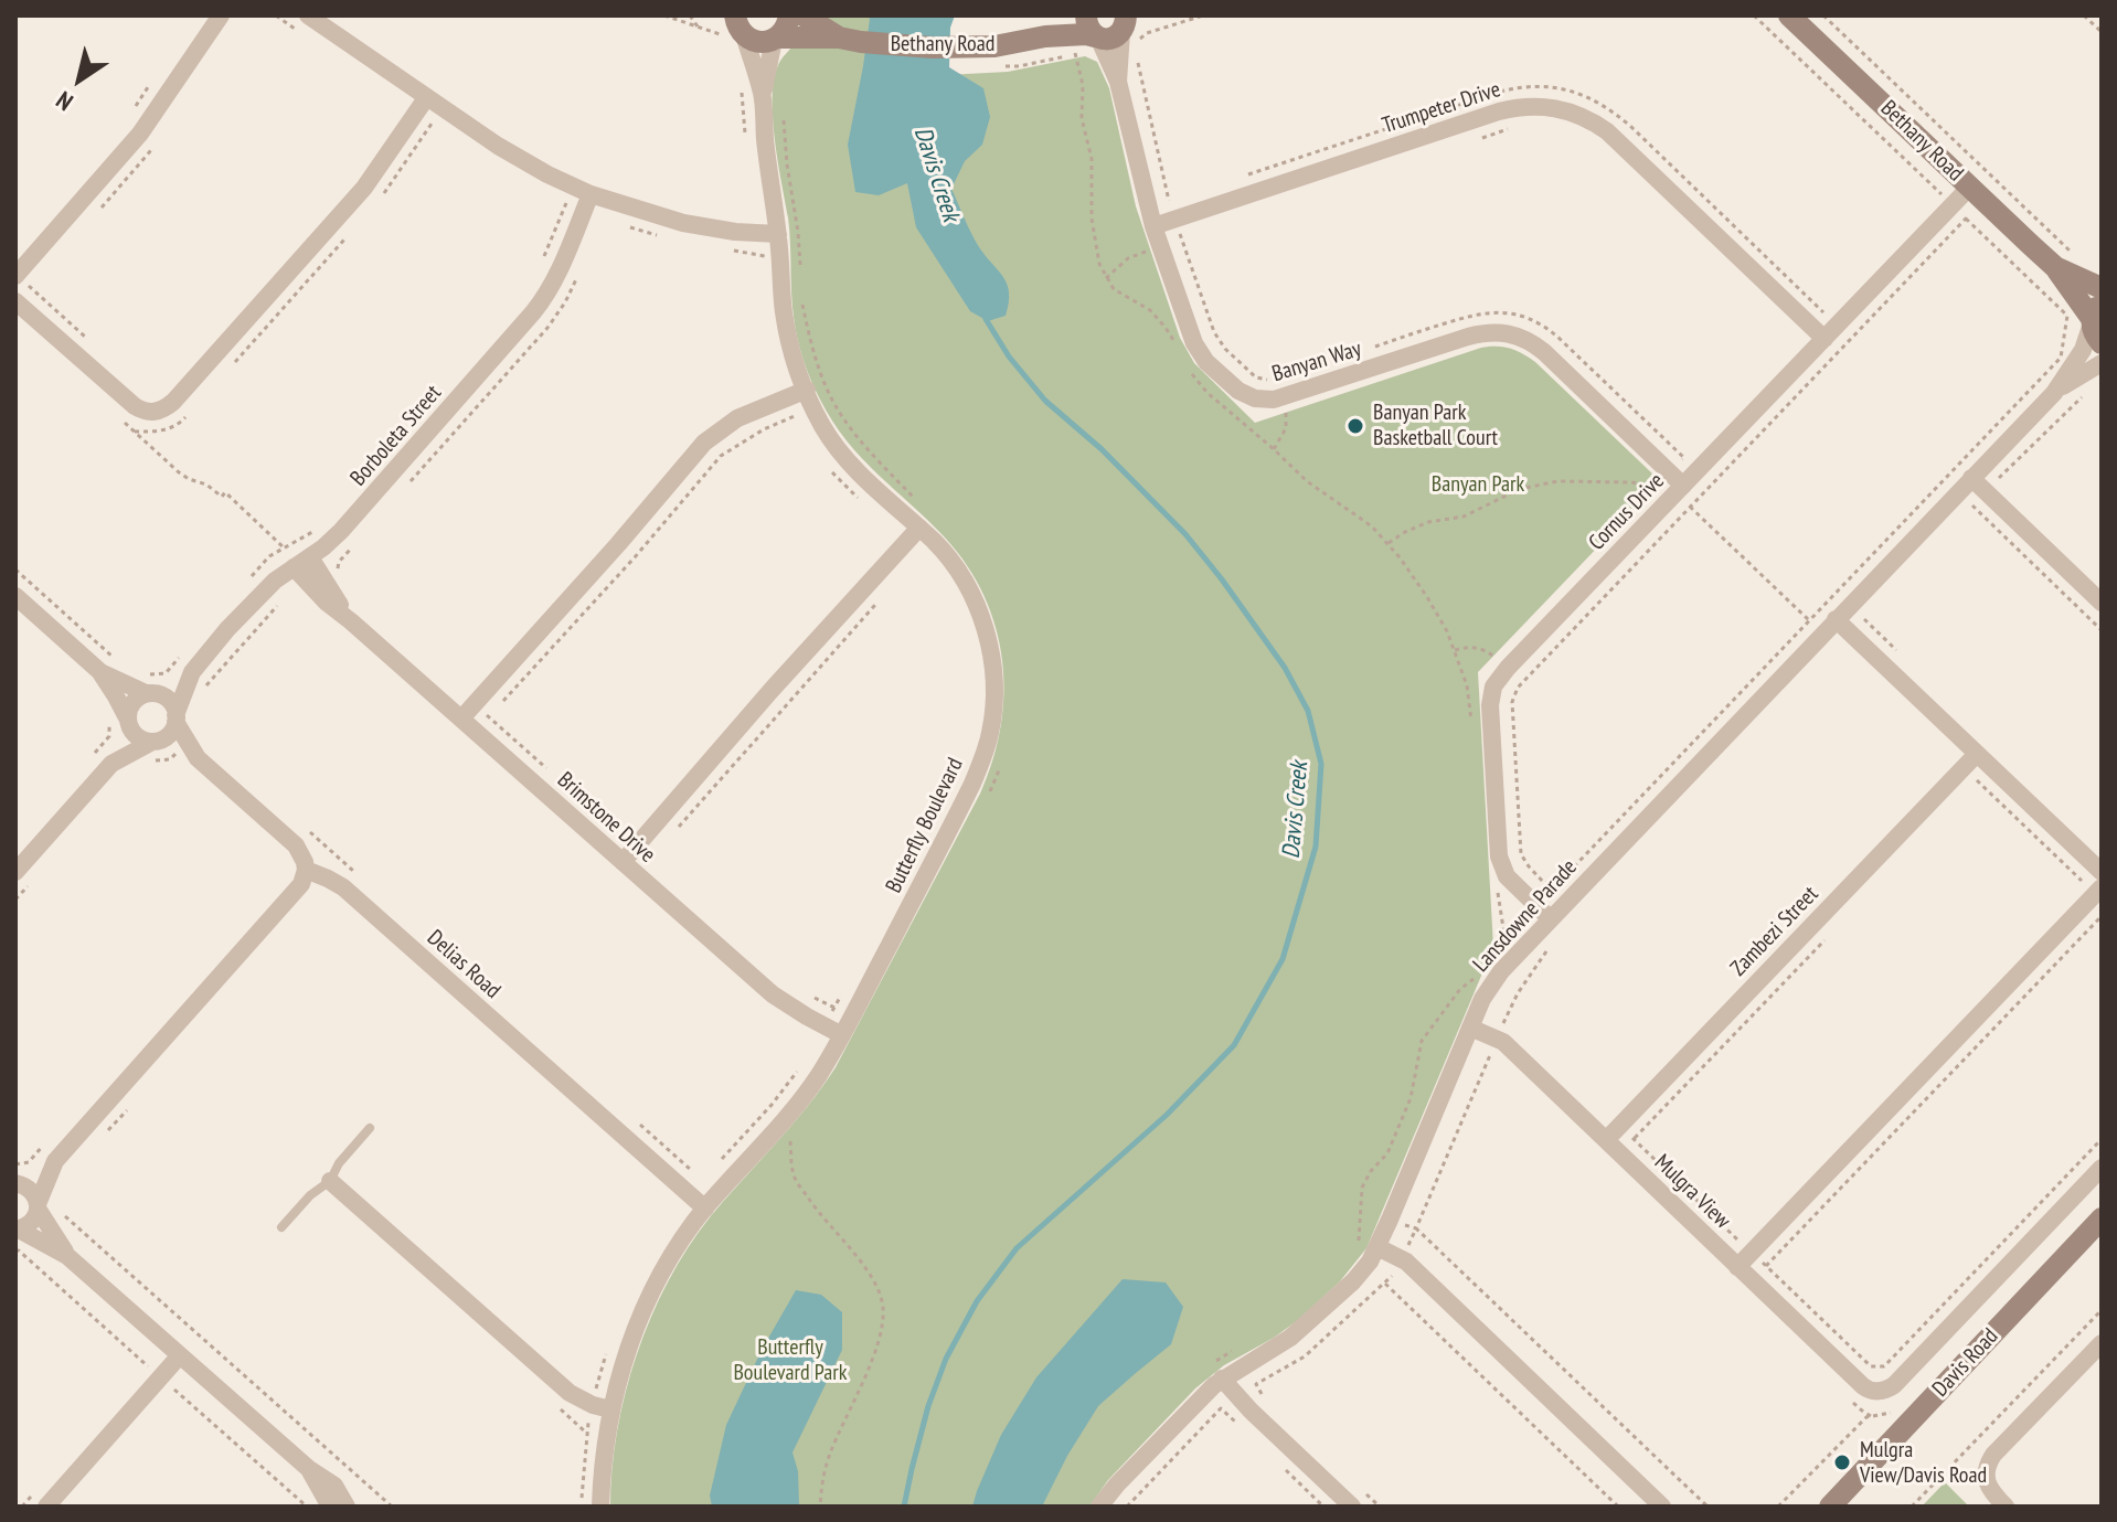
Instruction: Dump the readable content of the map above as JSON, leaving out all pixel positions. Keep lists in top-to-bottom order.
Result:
{
  "streets": {
    "street": [
      "Bethany Road",
      "Trumpeter Drive",
      "Banyan Way",
      "Borboleta Street",
      "Cornus Drive",
      "Brimstone Drive",
      "Butterfly Boulevard",
      "Lansdowne Parade",
      "Zambezi Street",
      "Delias Road",
      "Mulgra View",
      "Davis Road"
    ]
  },
  "crossings": [
    ["Bethany Road", "Banyan Way"],
    ["Bethany Road", "Cornus Drive"],
    ["Bethany Road", "Butterfly Boulevard"],
    ["Bethany Road", "Lansdowne Parade"],
    ["Trumpeter Drive", "Banyan Way"],
    ["Trumpeter Drive", "Cornus Drive"],
    ["Banyan Way", "Cornus Drive"],
    ["Borboleta Street", "Brimstone Drive"],
    ["Cornus Drive", "Lansdowne Parade"],
    ["Brimstone Drive", "Butterfly Boulevard"],
    ["Butterfly Boulevard", "Delias Road"],
    ["Lansdowne Parade", "Mulgra View"],
    ["Zambezi Street", "Mulgra View"]
  ],
  "water": ["Davis Creek"],
  "parks": ["Banyan Park", "Butterfly Boulevard Park"],
  "places": ["Banyan Park Basketball Court", "Mulgra View/Davis Road"],
  "north": "bottom left"
}
